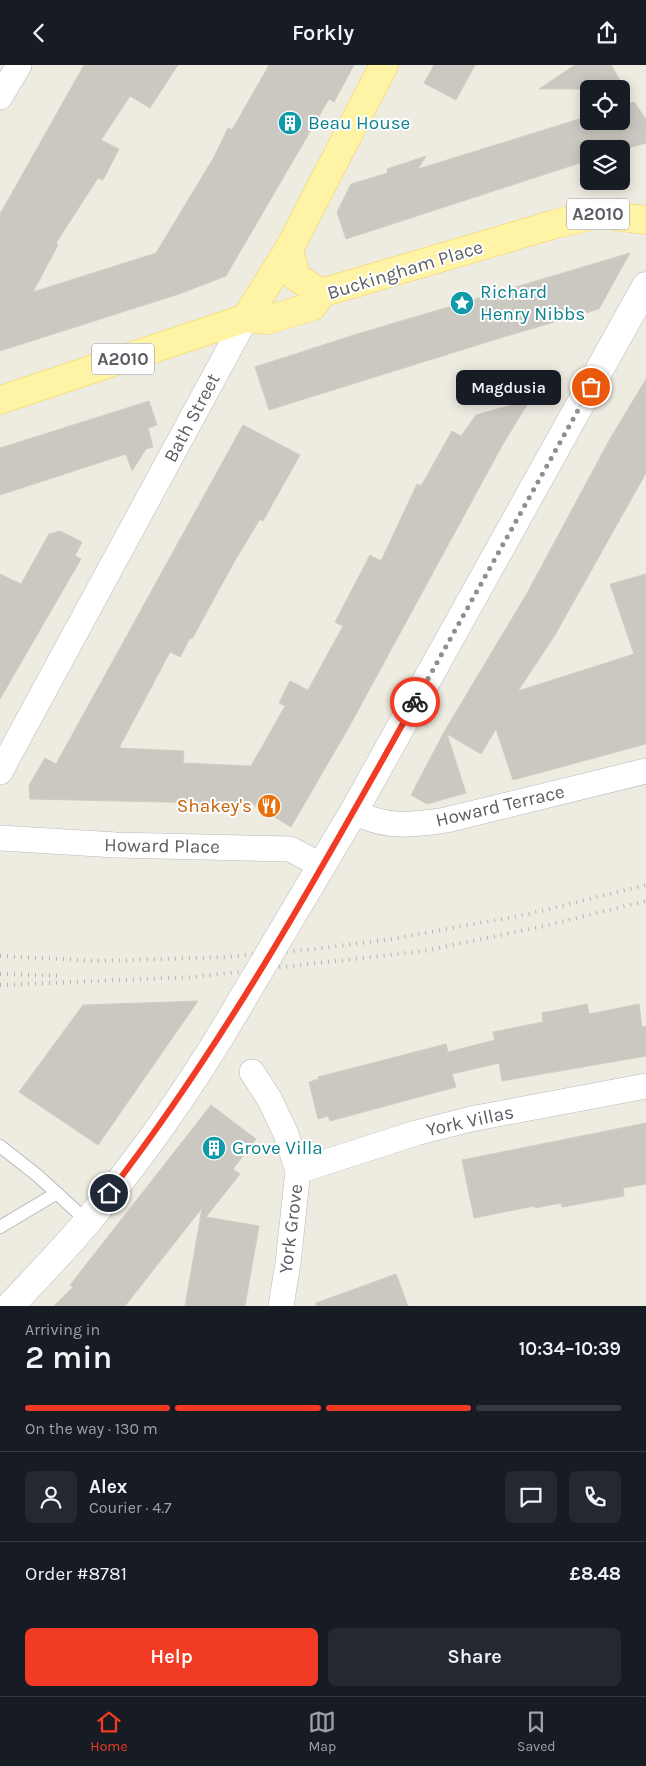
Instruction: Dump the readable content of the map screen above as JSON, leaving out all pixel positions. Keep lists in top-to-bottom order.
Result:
{
  "streets": {
    "main road": ["A2010", "Buckingham Place", "Bath Street"],
    "street": [
      "Howard Terrace",
      "Howard Place",
      "York Villas",
      "York Grove"
    ]
  },
  "crossings": [
    ["Buckingham Place", "Bath Street"],
    ["York Villas", "York Grove"]
  ],
  "places": {
    "building": ["Beau House", "Grove Villa"],
    "place": ["Richard Henry Nibbs"],
    "other": ["Magdusia"],
    "restaurant": ["Shakey's"]
  },
  "page": {
    "header": "Forkly",
    "bubble": "Magdusia",
    "heading": ["2 min", "Arriving in", "10:34–10:39"],
    "panel": [
      "Alex",
      "Courier · 4.7",
      "Order #8781",
      "£8.48"
    ],
    "bar": "On the way · 130 m",
    "buttons": ["Help", "Share"],
    "tabs": ["Home", "Map", "Saved"]
  }
}
